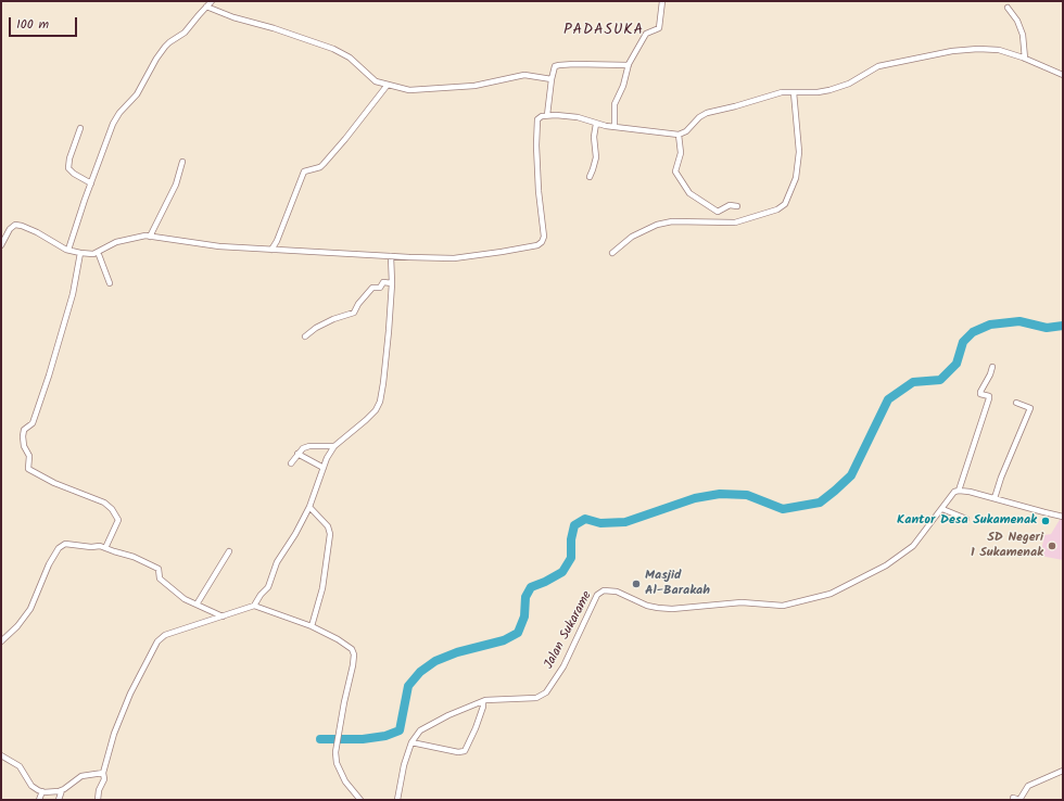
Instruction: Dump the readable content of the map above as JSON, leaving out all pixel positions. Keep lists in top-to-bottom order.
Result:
{
  "streets": {
    "street": ["Jalan Sukarame"]
  },
  "districts": ["PADASUKA"],
  "places": ["Kantor Desa Sukamenak", "SD Negeri 1 Sukamenak", "Masjid Al-Barakah"],
  "scale_bar": "100 m"
}
